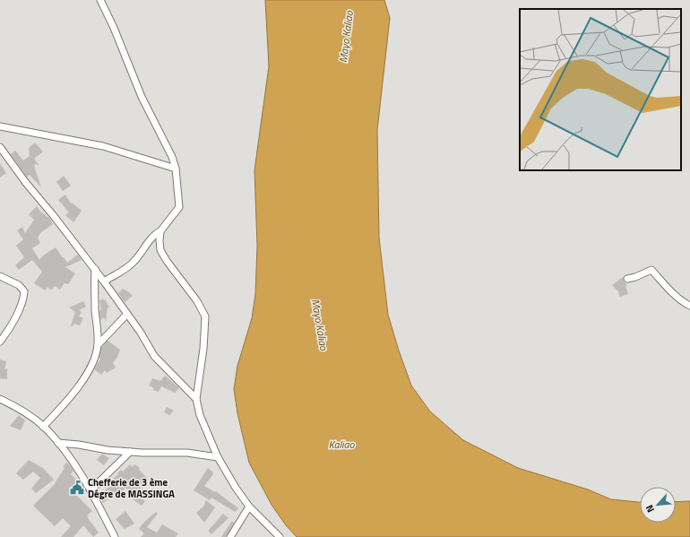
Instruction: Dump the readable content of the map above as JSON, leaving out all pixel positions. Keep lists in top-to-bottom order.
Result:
{
  "water": ["Mayo Kaliao", "Kaliao"],
  "places": {
    "public building": ["Chefferie de 3 ème Dégre de MASSINGA"]
  },
  "north": "bottom left"
}
